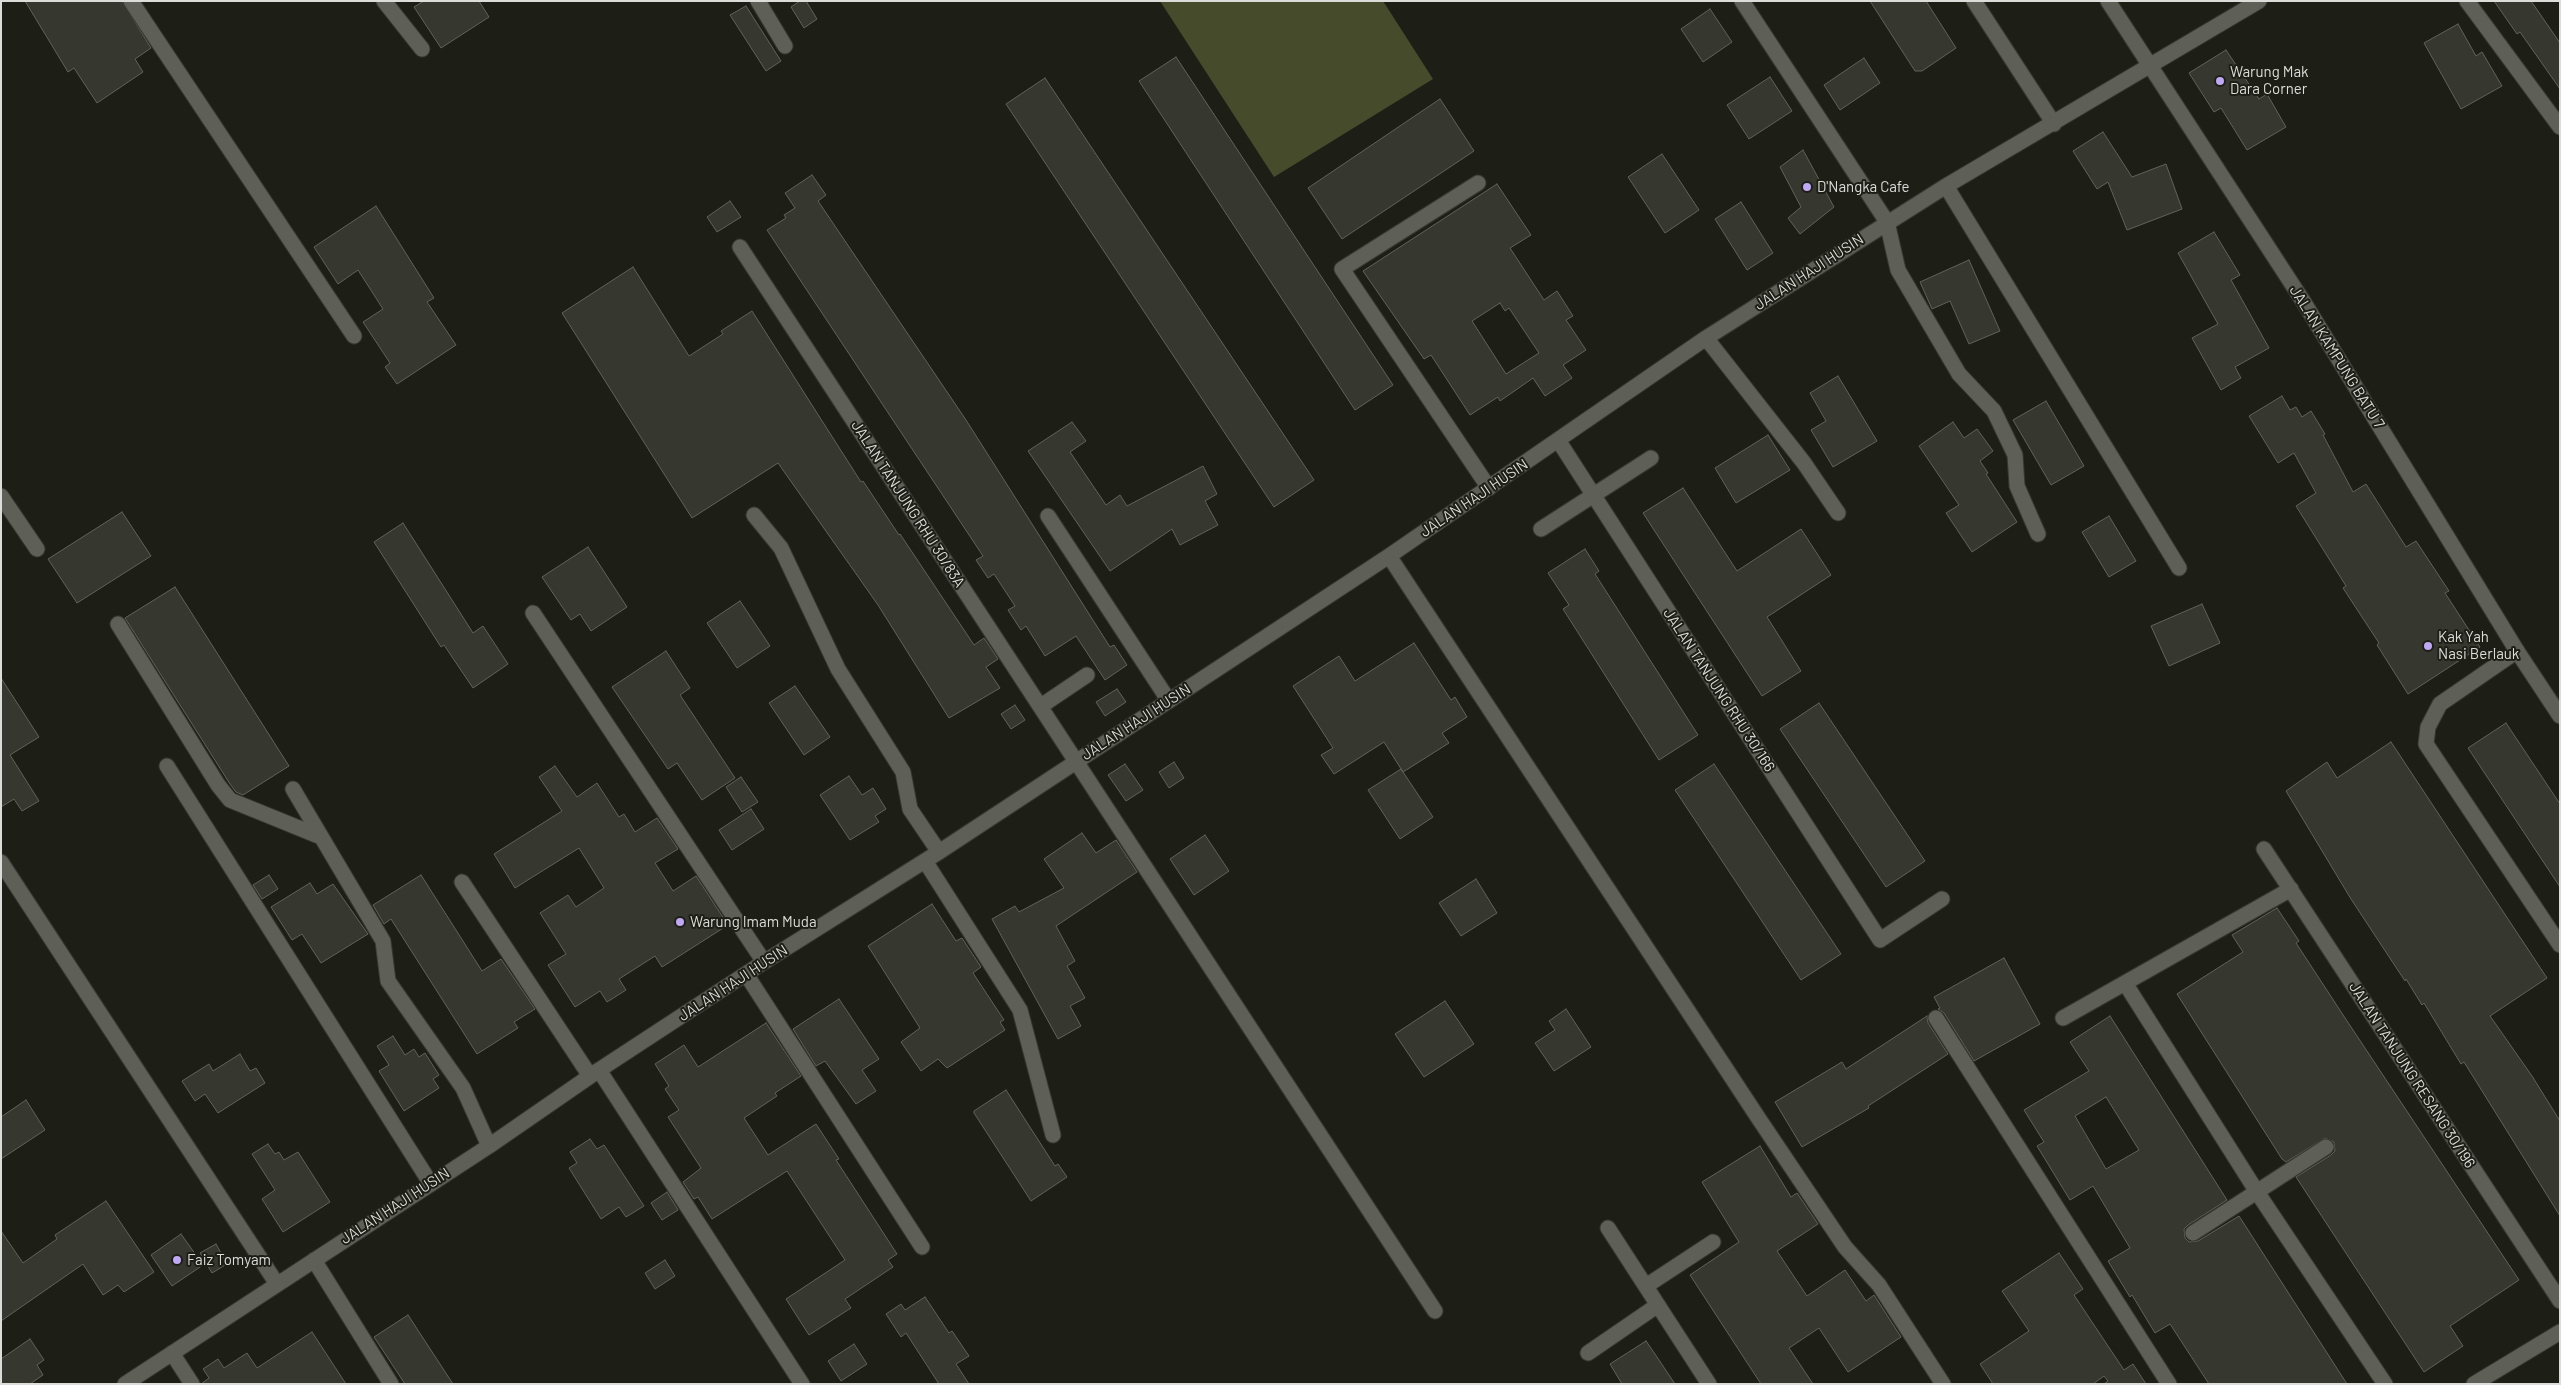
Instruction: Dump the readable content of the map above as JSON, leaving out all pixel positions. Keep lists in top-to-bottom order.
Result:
{
  "streets": {
    "street": [
      "JALAN HAJI HUSIN",
      "JALAN KAMPUNG BATU 7",
      "JALAN TANJUNG RHU 30/83A",
      "JALAN TANJUNG RHU 30/166",
      "JALAN TANJUNG RESANG 30/196"
    ]
  },
  "crossings": [
    ["JALAN HAJI HUSIN", "JALAN KAMPUNG BATU 7"],
    ["JALAN HAJI HUSIN", "JALAN TANJUNG RHU 30/83A"],
    ["JALAN HAJI HUSIN", "JALAN TANJUNG RHU 30/166"]
  ],
  "places": [
    "Warung Mak Dara Corner",
    "D'Nangka Cafe",
    "Kak Yah Nasi Berlauk",
    "Warung Imam Muda",
    "Faiz Tomyam"
  ]
}
